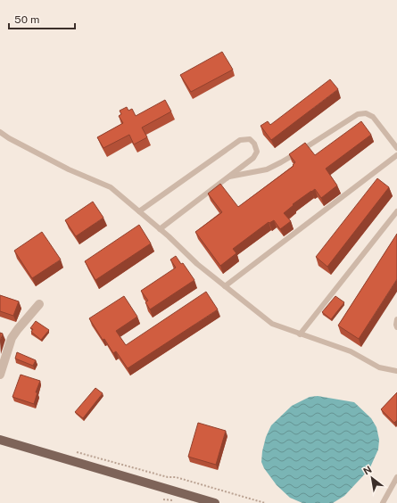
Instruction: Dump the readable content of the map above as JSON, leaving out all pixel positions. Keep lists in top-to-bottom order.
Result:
{
  "scale_bar": "50 m",
  "north": "top left"
}
